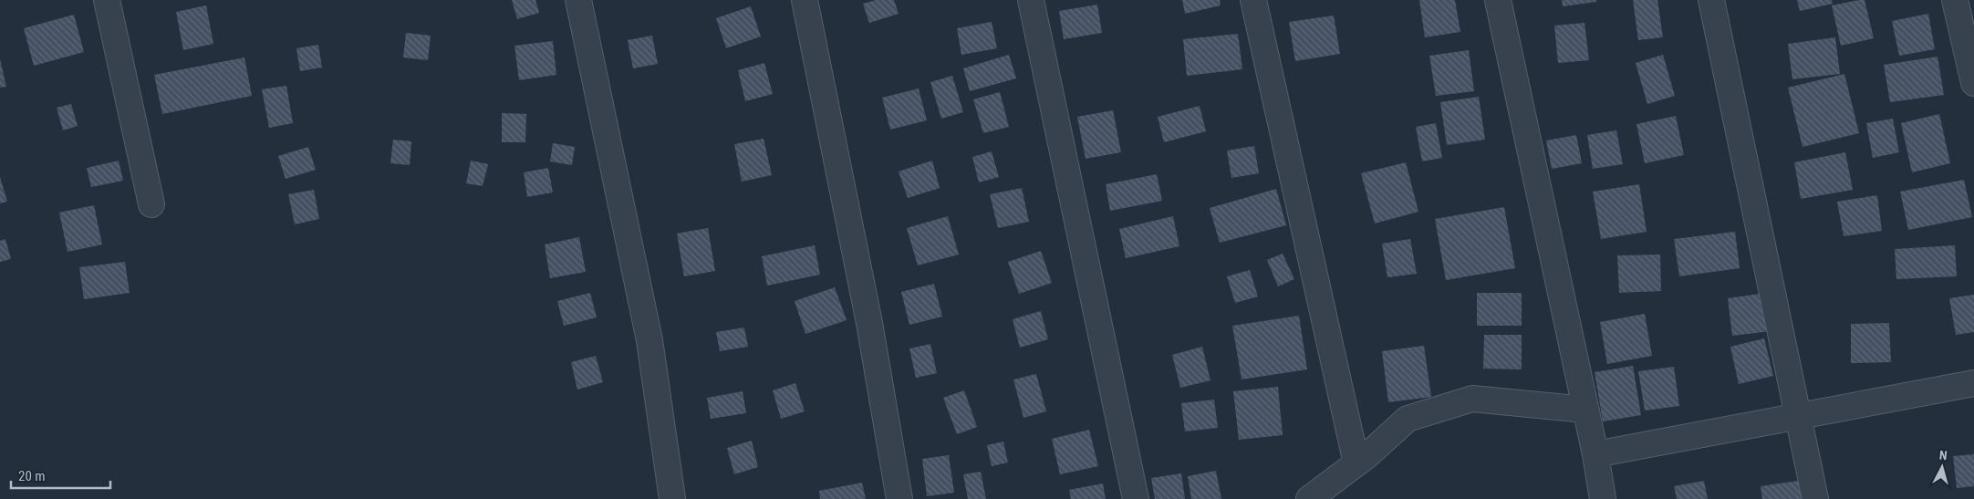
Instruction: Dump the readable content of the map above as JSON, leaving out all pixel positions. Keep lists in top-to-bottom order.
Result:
{
  "scale_bar": "20 m",
  "north": "top"
}
